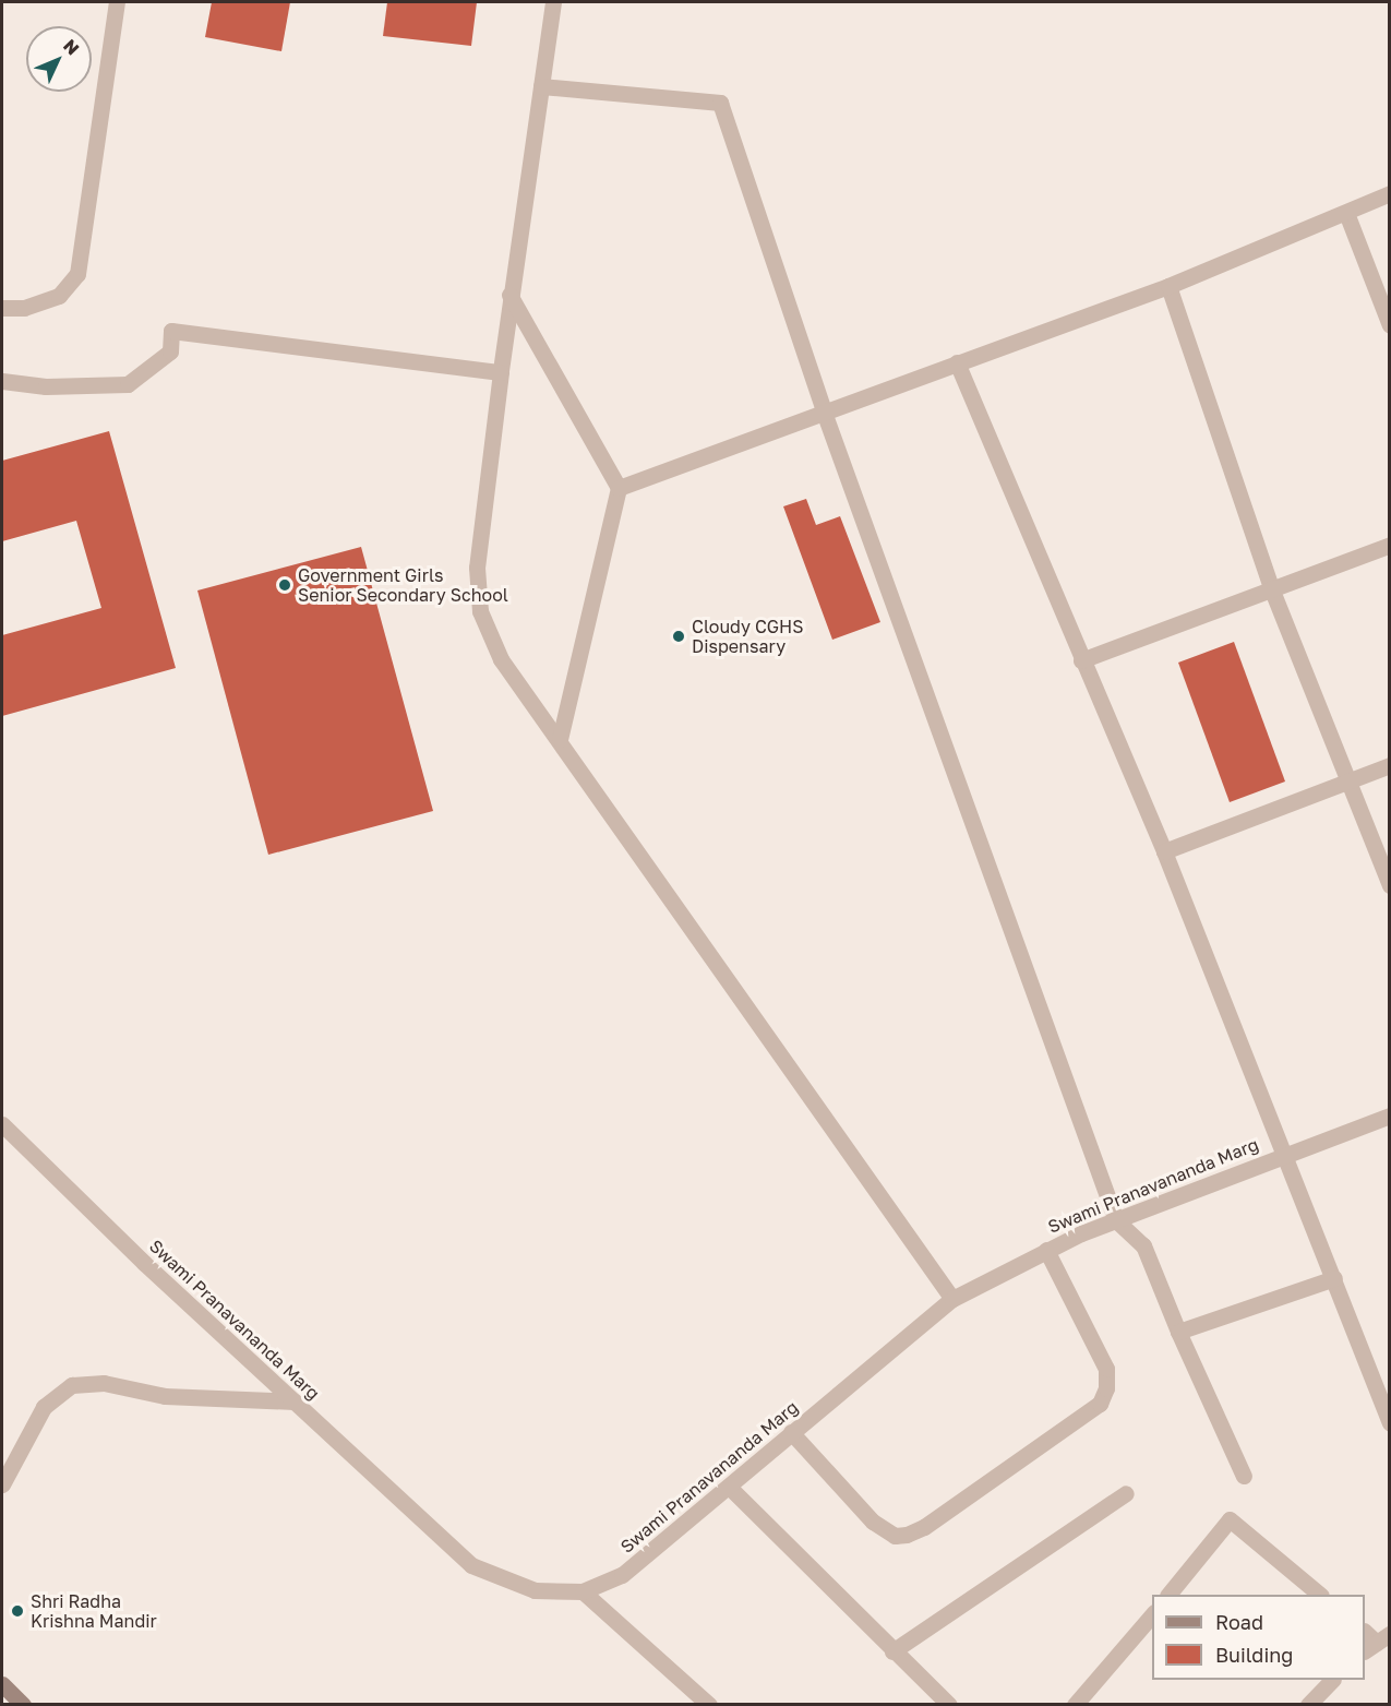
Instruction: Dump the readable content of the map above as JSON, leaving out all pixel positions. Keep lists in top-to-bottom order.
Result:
{
  "streets": {
    "street": ["Swami Pranavananda Marg"]
  },
  "places": ["Government Girls Senior Secondary School", "Cloudy CGHS Dispensary", "Shri Radha Krishna Mandir"],
  "legend": ["Road", "Building"],
  "north": "top right"
}
